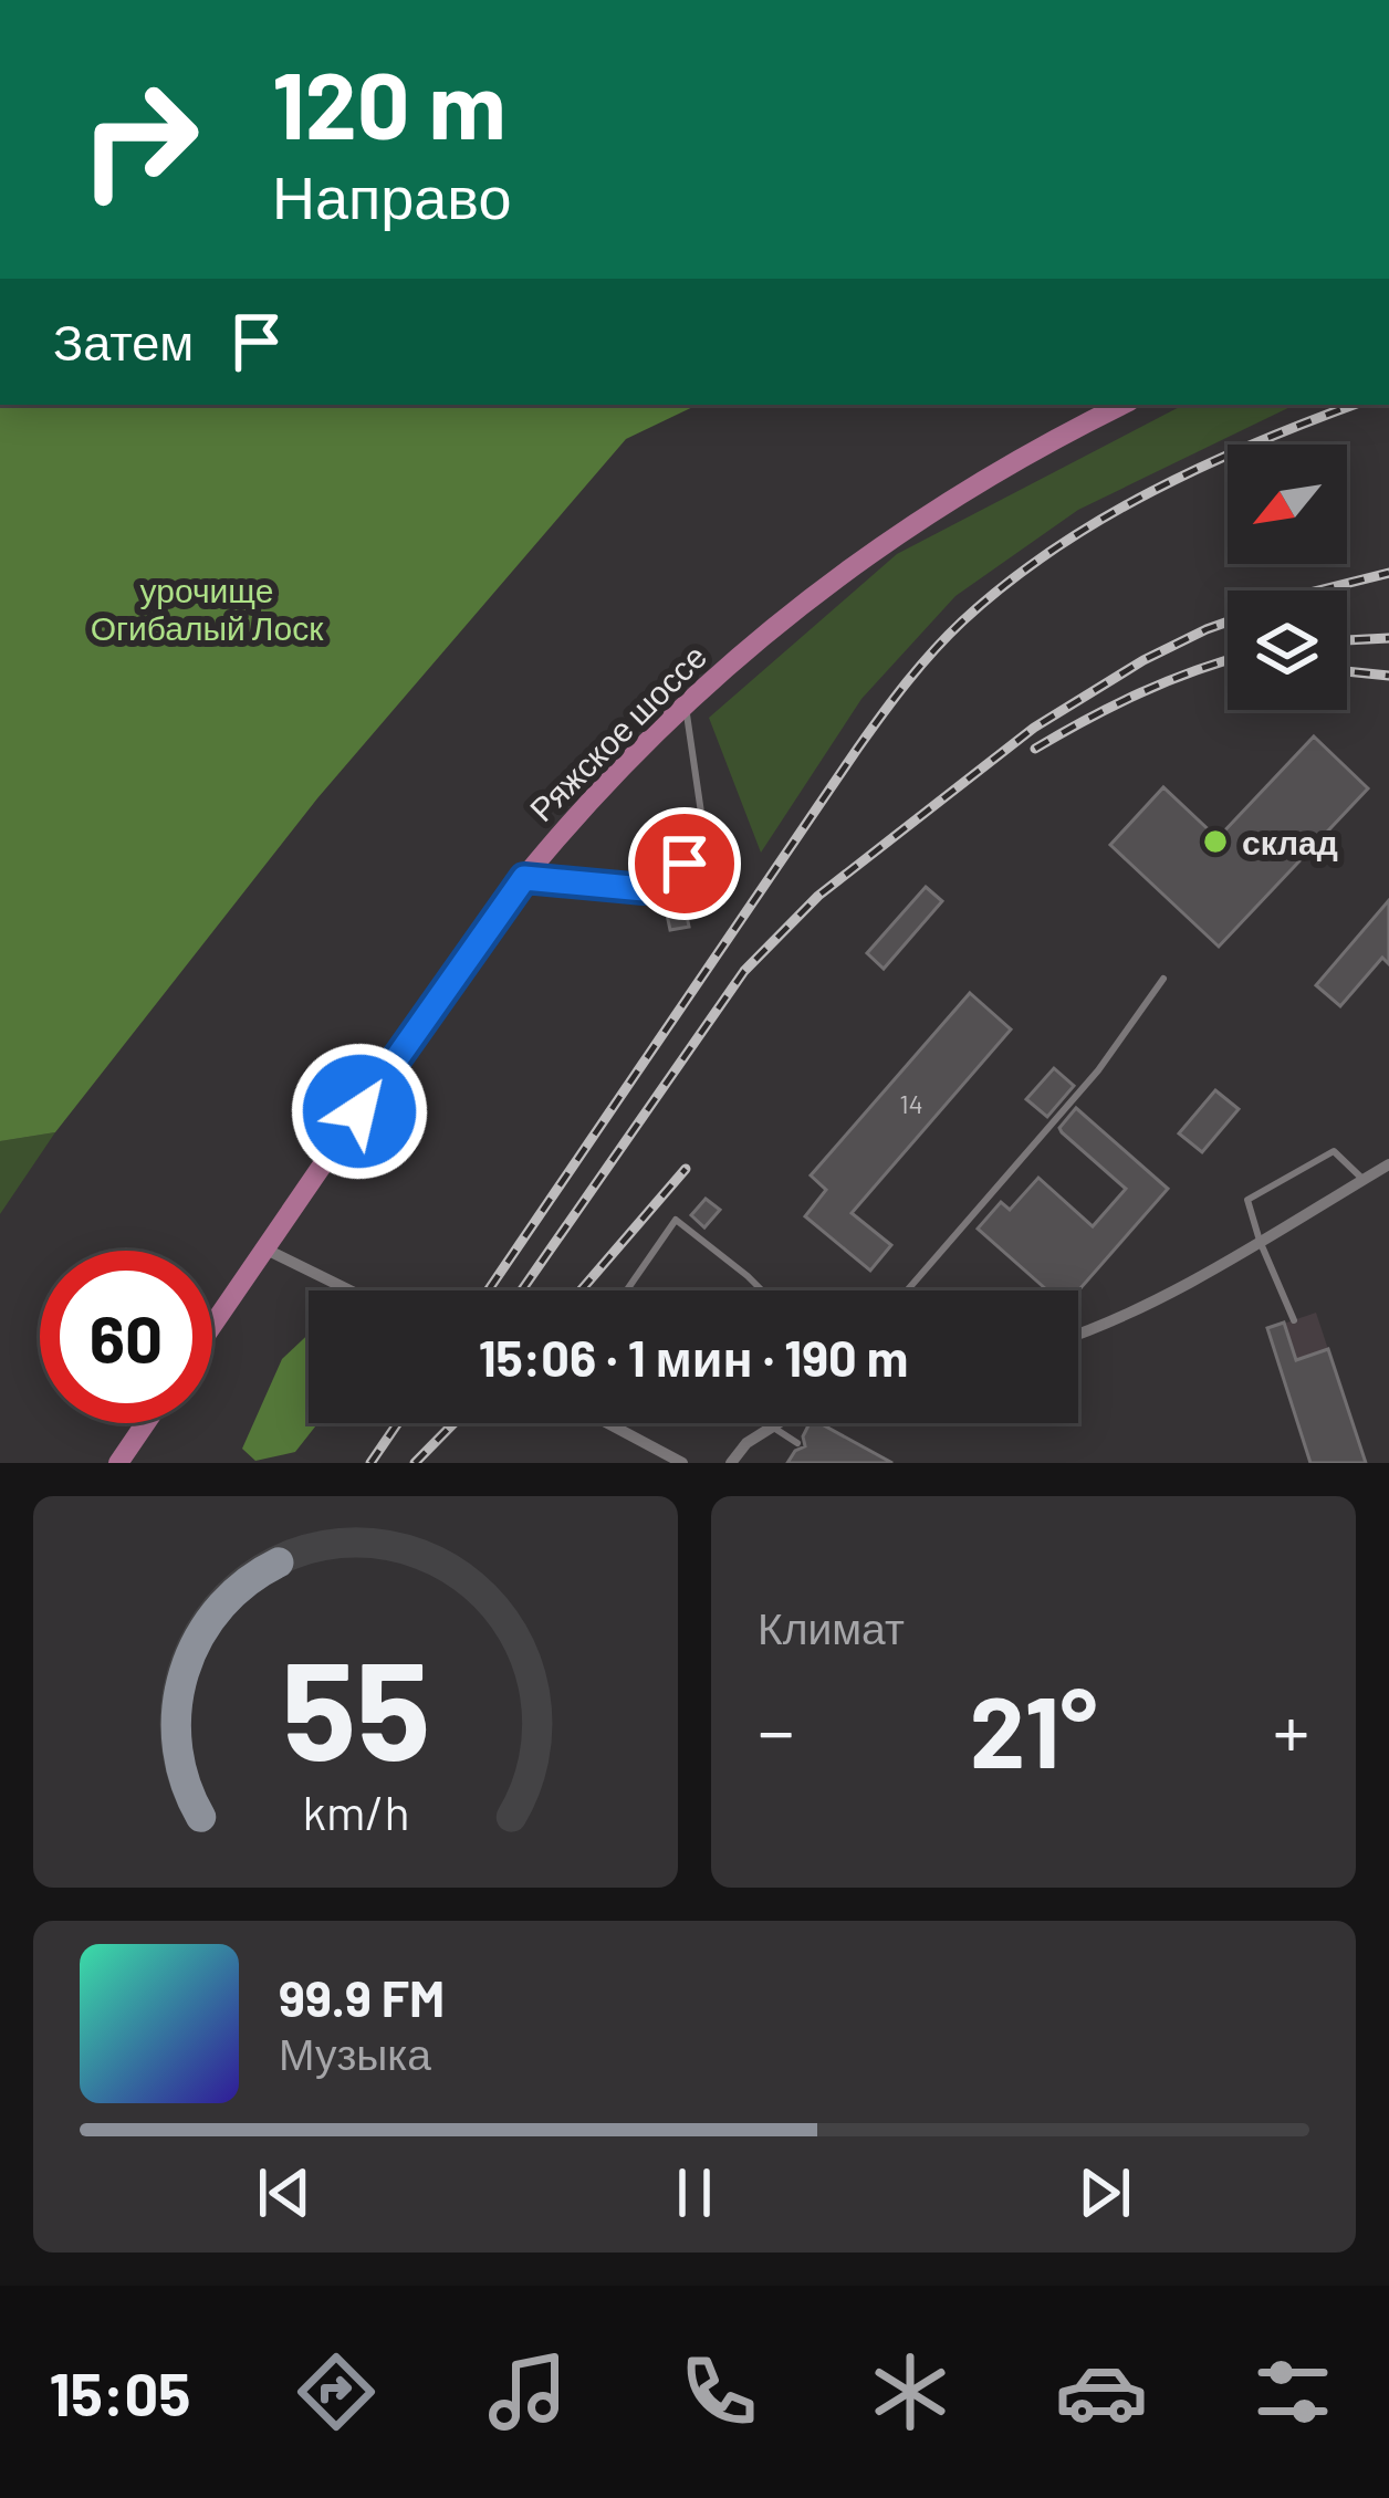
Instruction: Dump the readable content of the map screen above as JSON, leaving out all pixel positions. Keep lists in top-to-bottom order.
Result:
{
  "streets": {
    "main road": ["Ряжское шоссе"]
  },
  "parks": ["урочище Огибалый Лоск"],
  "places": ["склад"],
  "house_numbers": ["14"],
  "north": "bottom left",
  "page": {
    "turn": ["120 m", "Направо"],
    "then": "Затем",
    "limit": "60",
    "trip": "15:06 · 1 мин · 190 m",
    "tile": "Климат",
    "heat": ["−", "21°", "+"],
    "song": ["99.9 FM", "Музыка"],
    "tabs": "15:05",
    "gauge": ["55", "km/h"]
  }
}
